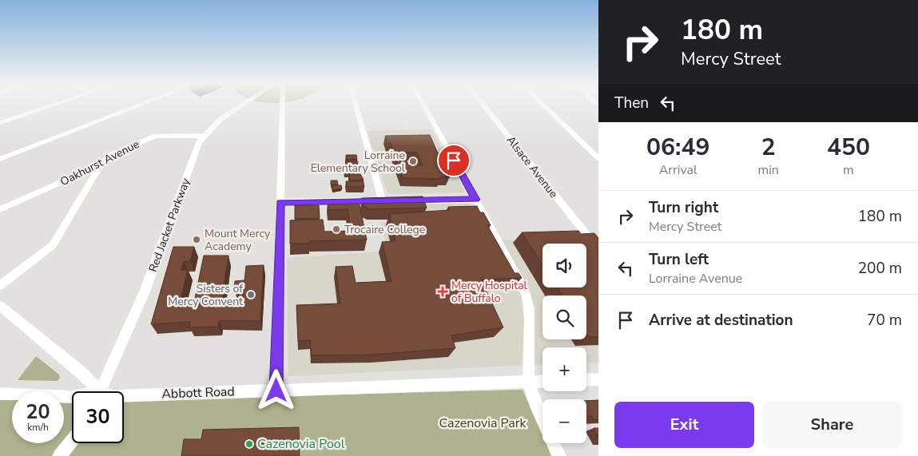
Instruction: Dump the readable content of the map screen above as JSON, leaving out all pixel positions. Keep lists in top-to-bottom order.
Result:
{
  "streets": {
    "street": [
      "Oakhurst Avenue",
      "Alsace Avenue",
      "Red Jacket Parkway",
      "Abbott Road"
    ]
  },
  "crossings": [
    ["Oakhurst Avenue", "Red Jacket Parkway"]
  ],
  "parks": ["Cazenovia Park"],
  "places": {
    "other": [
      "Lorraine Elementary School",
      "Trocaire College",
      "Mount Mercy Academy",
      "Sisters of Mercy Convent",
      "Cazenovia Pool"
    ],
    "health": ["Mercy Hospital of Buffalo"]
  },
  "page": {
    "turn": ["180 m", "Mercy Street"],
    "then": "Then",
    "eta": [
      "06:49",
      "Arrival",
      "2",
      "min",
      "450",
      "m"
    ],
    "list": [
      {
        "name": "Turn right",
        "note": "Mercy Street",
        "value": "180 m"
      },
      {
        "name": "Turn left",
        "note": "Lorraine Avenue",
        "value": "200 m"
      },
      {
        "name": "Arrive at destination",
        "value": "70 m"
      }
    ],
    "map_buttons": ["+", "−"],
    "speed": "20 km/h",
    "limit": "30",
    "buttons": ["Exit", "Share"]
  }
}
